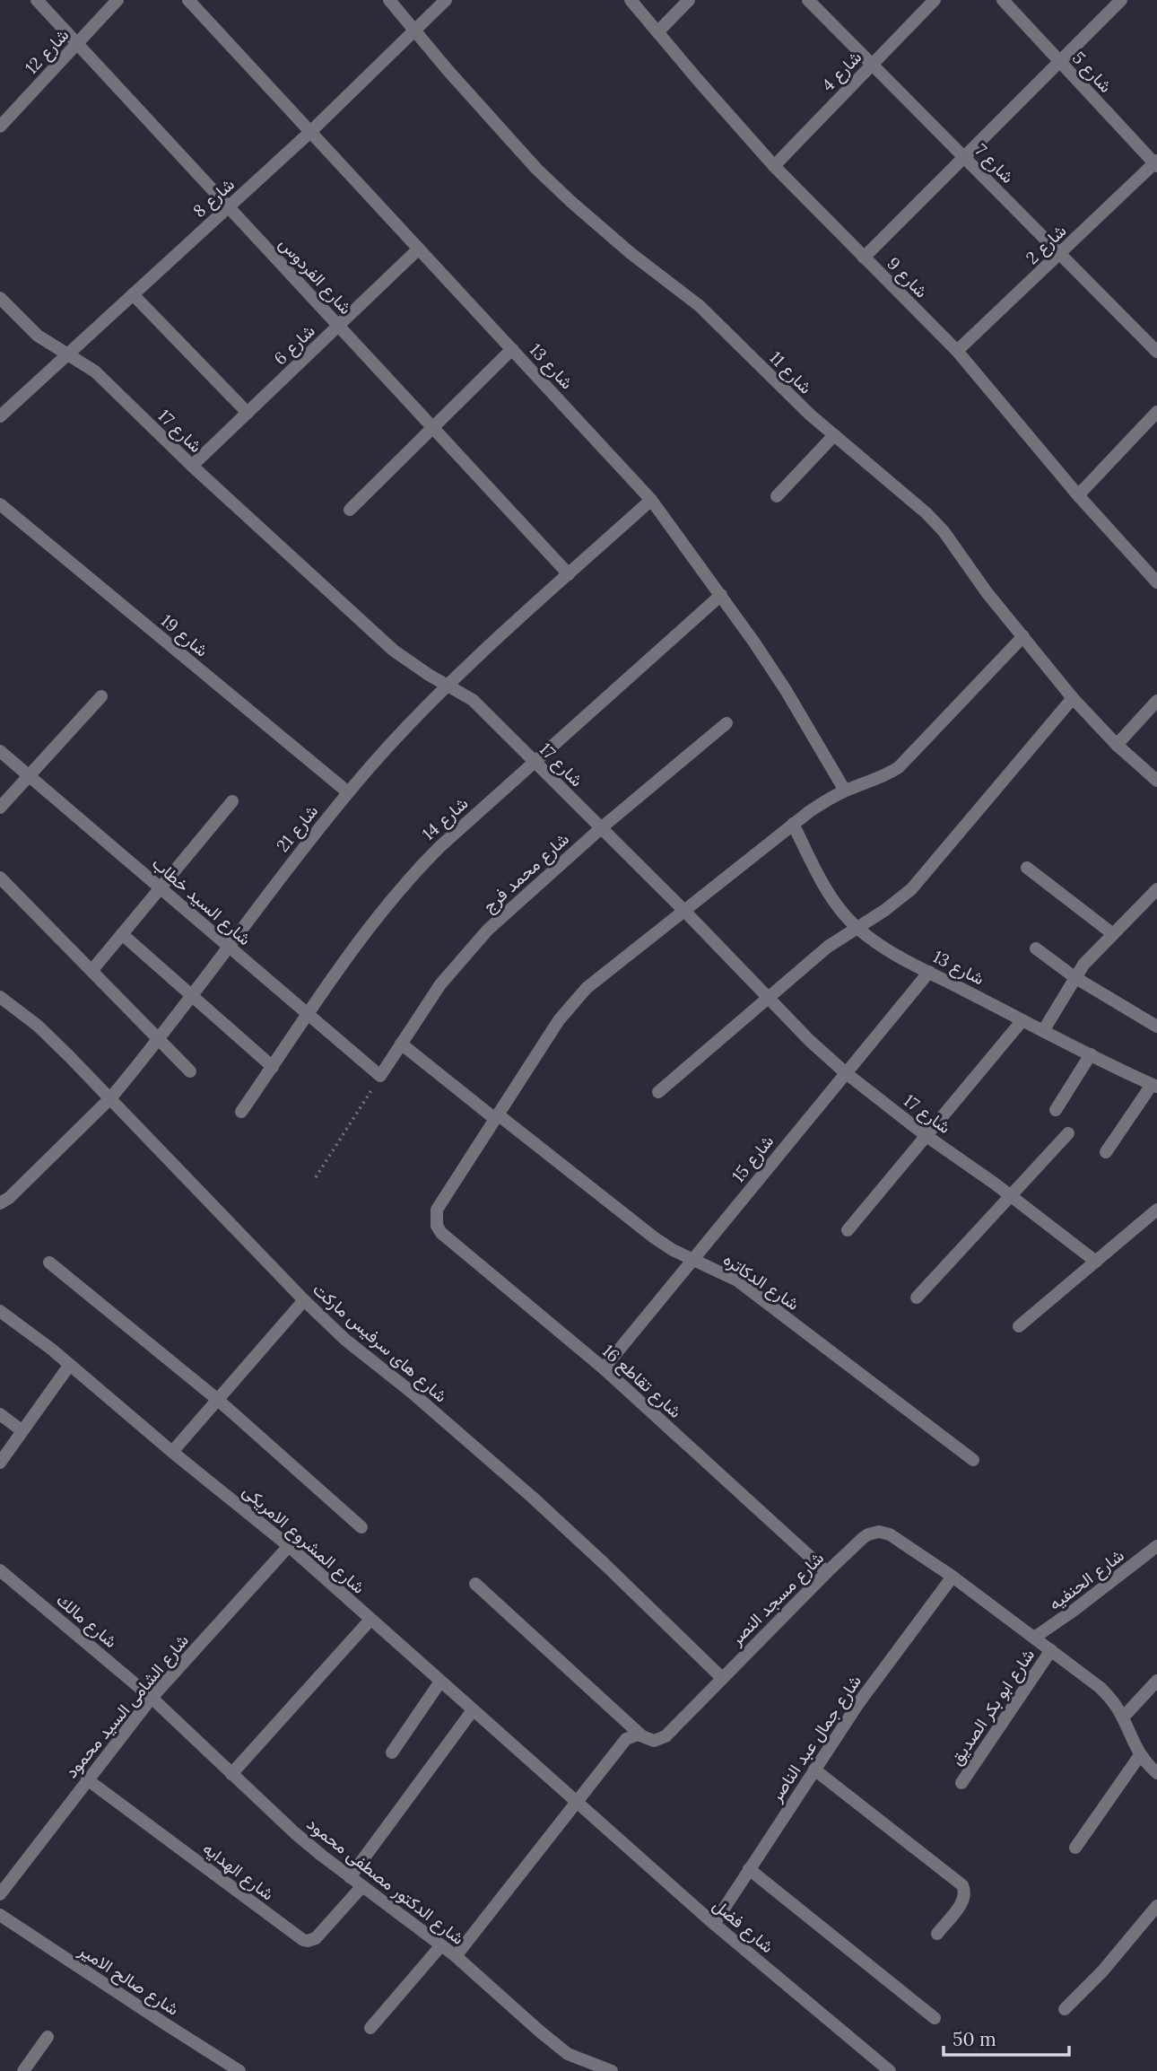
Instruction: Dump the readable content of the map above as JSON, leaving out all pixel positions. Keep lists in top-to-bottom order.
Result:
{
  "streets": {
    "street": [
      "شارع 12",
      "شارع 4",
      "شارع 5",
      "شارع 7",
      "شارع 8",
      "شارع 2",
      "شارع الفردوس",
      "شارع 9",
      "شارع 6",
      "شارع 13",
      "شارع 11",
      "شارع 17",
      "شارع 19",
      "شارع 14",
      "شارع 21",
      "شارع محمد فرج",
      "شارع السيد خطاب",
      "شارع 15",
      "شارع الدكاتره",
      "شارع هاى سرفيس ماركت",
      "شارع تقاطع 16",
      "شارع المشروع الامريكى",
      "شارع الحنفيه",
      "شارع مسجد النصر",
      "شارع مالك",
      "شارع الشامى السيد محمود",
      "شارع ابو بكر الصديق",
      "شارع جمال عبد الناصر",
      "شارع الهدايه",
      "شارع الدكتور مصطفى محمود",
      "شارع فضل",
      "شارع صالح الامير"
    ]
  },
  "crossings": [
    ["شارع 12", "شارع الفردوس"],
    ["شارع 4", "شارع 7"],
    ["شارع 4", "شارع 9"],
    ["شارع 5", "شارع 2"],
    ["شارع 7", "شارع 2"],
    ["شارع 8", "شارع الفردوس"],
    ["شارع 8", "شارع 13"],
    ["شارع 8", "شارع 11"],
    ["شارع 8", "شارع 17"],
    ["شارع 2", "شارع 9"],
    ["شارع الفردوس", "شارع 6"],
    ["شارع الفردوس", "شارع 21"],
    ["شارع 6", "شارع 13"],
    ["شارع 6", "شارع 17"],
    ["شارع 13", "شارع 14"],
    ["شارع 13", "شارع 21"],
    ["شارع 13", "شارع 15"],
    ["شارع 17", "شارع 14"],
    ["شارع 17", "شارع 21"],
    ["شارع 17", "شارع محمد فرج"],
    ["شارع 17", "شارع 15"],
    ["شارع 19", "شارع 21"],
    ["شارع 14", "شارع السيد خطاب"],
    ["شارع 21", "شارع السيد خطاب"],
    ["شارع 21", "شارع هاى سرفيس ماركت"],
    ["شارع محمد فرج", "شارع السيد خطاب"],
    ["شارع محمد فرج", "شارع الدكاتره"],
    ["شارع 15", "شارع الدكاتره"],
    ["شارع 15", "شارع تقاطع 16"],
    ["شارع الدكاتره", "شارع تقاطع 16"],
    ["شارع هاى سرفيس ماركت", "شارع مسجد النصر"],
    ["شارع تقاطع 16", "شارع مسجد النصر"],
    ["شارع المشروع الامريكى", "شارع مسجد النصر"],
    ["شارع المشروع الامريكى", "شارع الشامى السيد محمود"],
    ["شارع المشروع الامريكى", "شارع فضل"],
    ["شارع الحنفيه", "شارع مسجد النصر"],
    ["شارع مسجد النصر", "شارع ابو بكر الصديق"],
    ["شارع مسجد النصر", "شارع جمال عبد الناصر"],
    ["شارع مسجد النصر", "شارع الدكتور مصطفى محمود"],
    ["شارع مسجد النصر", "شارع فضل"],
    ["شارع مالك", "شارع الشامى السيد محمود"],
    ["شارع مالك", "شارع الدكتور مصطفى محمود"],
    ["شارع الشامى السيد محمود", "شارع الهدايه"],
    ["شارع الشامى السيد محمود", "شارع الدكتور مصطفى محمود"],
    ["شارع جمال عبد الناصر", "شارع فضل"],
    ["شارع الهدايه", "شارع الدكتور مصطفى محمود"]
  ],
  "scale_bar": "50 m"
}
